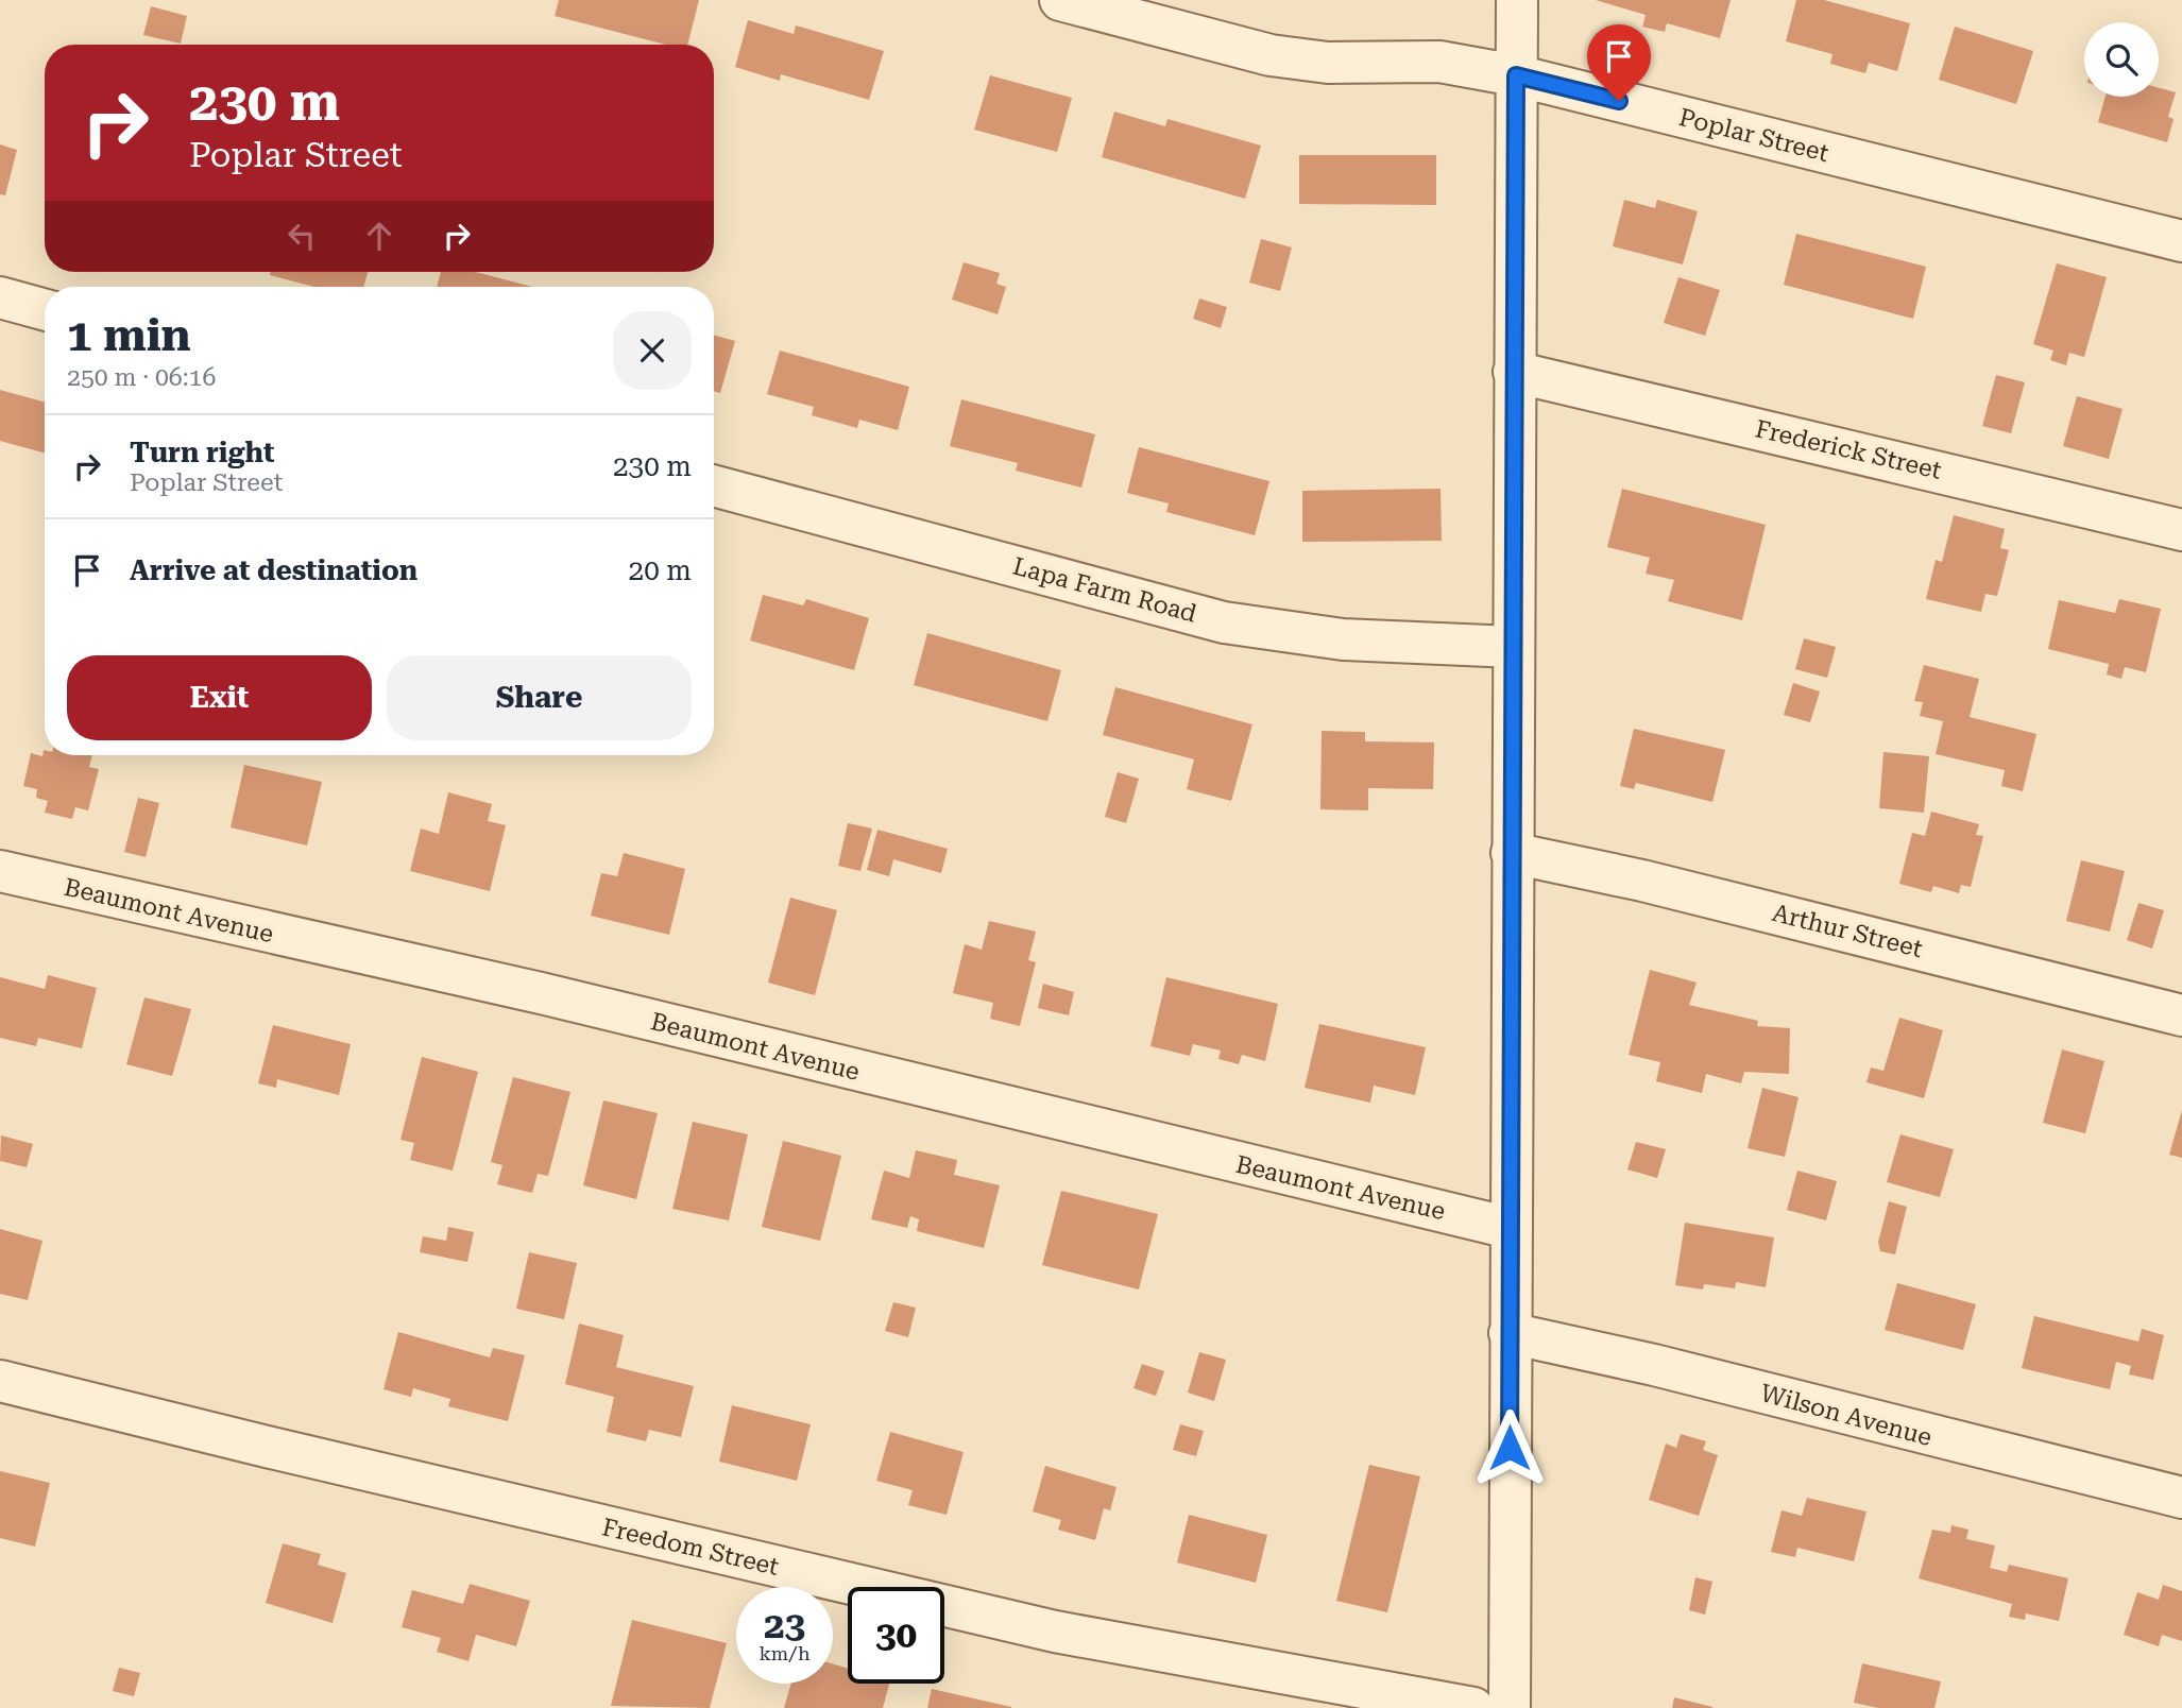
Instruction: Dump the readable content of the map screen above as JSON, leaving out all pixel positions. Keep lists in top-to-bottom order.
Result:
{
  "streets": {
    "street": [
      "Poplar Street",
      "Frederick Street",
      "Lapa Farm Road",
      "Beaumont Avenue",
      "Arthur Street",
      "Wilson Avenue",
      "Freedom Street"
    ]
  },
  "page": {
    "turn": ["230 m", "Poplar Street"],
    "heading": ["1 min", "250 m · 06:16"],
    "list": [
      {
        "name": "Turn right",
        "note": "Poplar Street",
        "value": "230 m"
      },
      {
        "name": "Arrive at destination",
        "value": "20 m"
      }
    ],
    "buttons": ["Exit", "Share"],
    "speed": "23 km/h",
    "limit": "30"
  }
}
